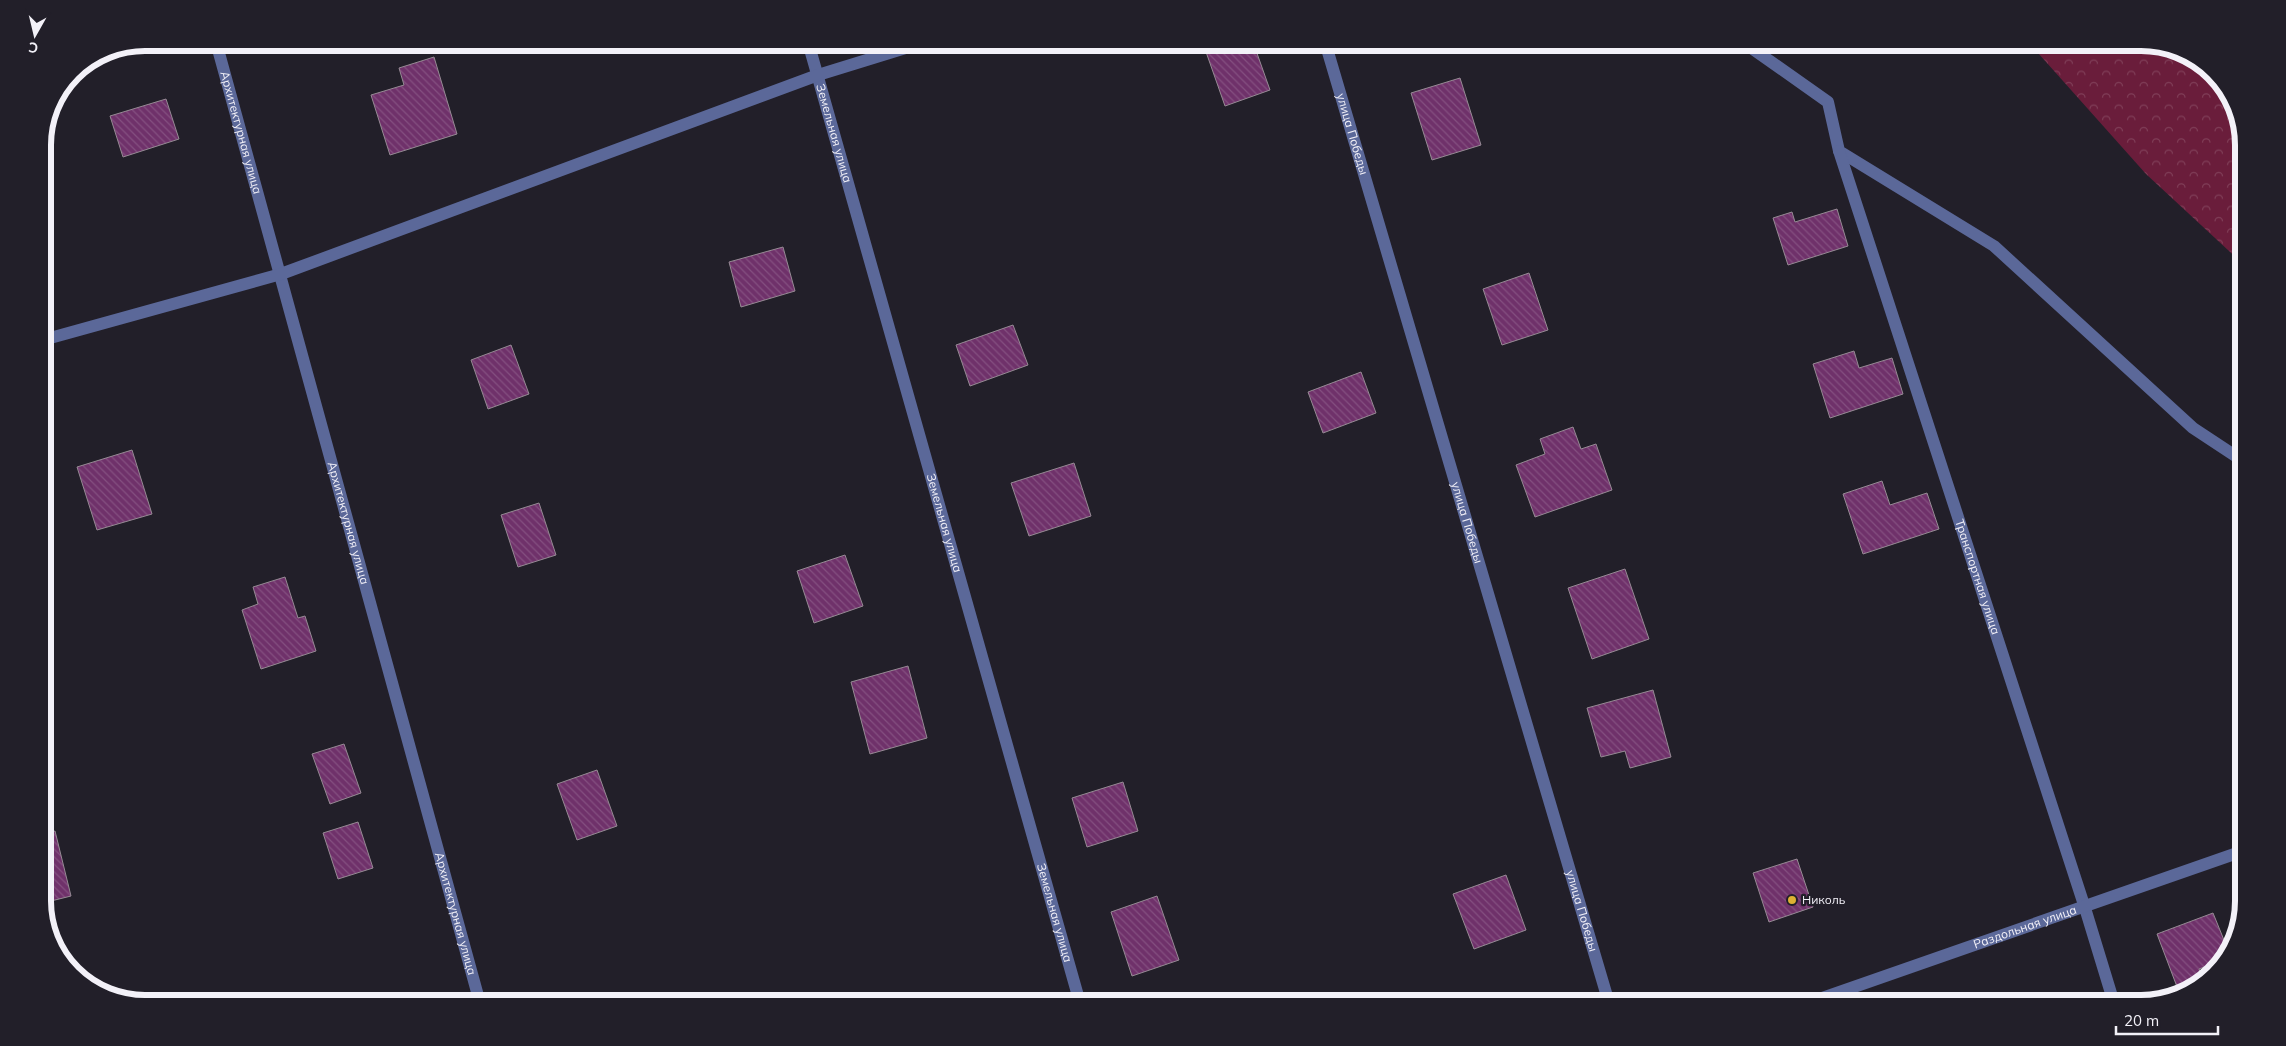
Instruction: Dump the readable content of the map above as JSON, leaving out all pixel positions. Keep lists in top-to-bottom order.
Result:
{
  "streets": {
    "street": [
      "Архитектурная улица",
      "Земельная улица",
      "улица Победы",
      "Транспортная улица",
      "Раздольная улица"
    ]
  },
  "crossings": [
    ["Транспортная улица", "Раздольная улица"]
  ],
  "places": ["Николь"],
  "scale_bar": "20 m",
  "north": "bottom"
}
